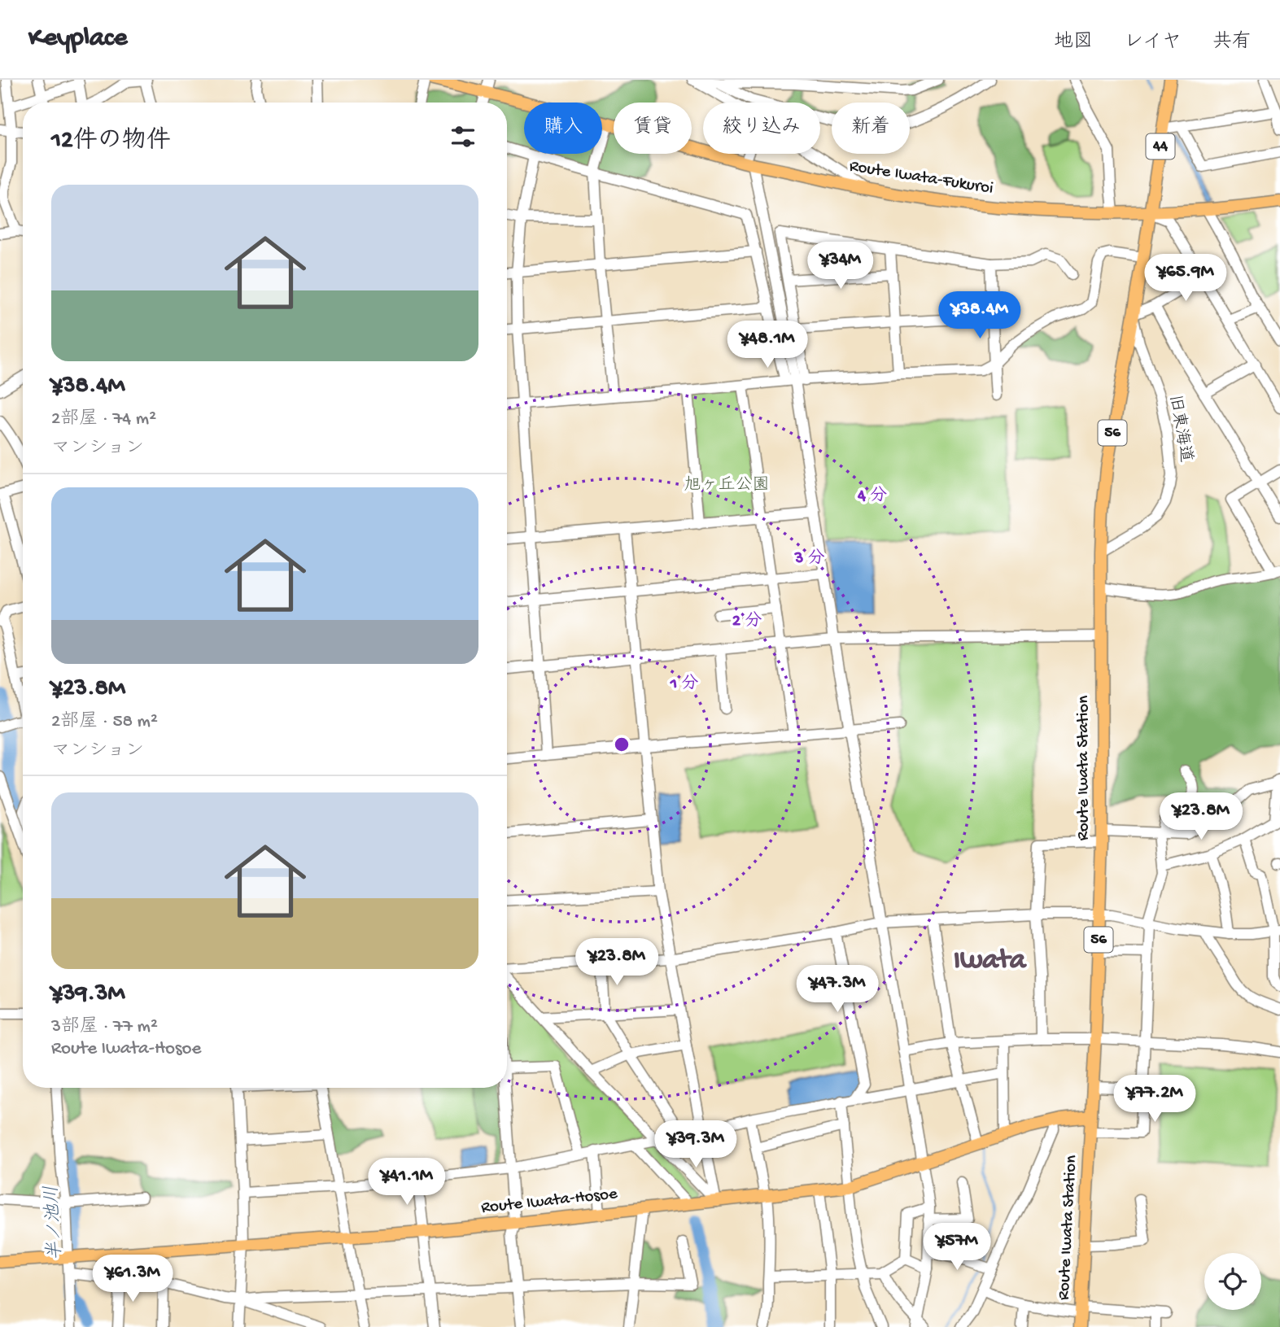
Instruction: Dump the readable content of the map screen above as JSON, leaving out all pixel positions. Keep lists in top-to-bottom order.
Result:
{
  "streets": {
    "main road": [
      "44",
      "Route Iwata-Fukuroi",
      "56",
      "Route Iwata Station",
      "Route Iwata-Hosoe"
    ],
    "street": ["旧東海道"]
  },
  "crossings": [
    ["44", "Route Iwata-Fukuroi"],
    ["44", "Route Iwata Station"],
    ["Route Iwata-Fukuroi", "Route Iwata Station"],
    ["旧東海道", "Route Iwata Station"],
    ["Route Iwata Station", "Route Iwata-Hosoe"]
  ],
  "districts": ["Iwata"],
  "water": ["半ノ池川"],
  "parks": ["旭ヶ丘公園"],
  "page": {
    "header": "Keyplace",
    "nav": ["地図", "レイヤ", "共有"],
    "chip": [
      "購入",
      "賃貸",
      "絞り込み",
      "新着"
    ],
    "heading": "12件の物件",
    "list": [
      {
        "name": "¥38.4M",
        "note": "2部屋 · 74 m² · マンション"
      },
      {
        "name": "¥23.8M",
        "note": "2部屋 · 58 m² · マンション"
      },
      {
        "name": "¥39.3M",
        "note": "3部屋 · 77 m² · Route Iwata-Hosoe"
      }
    ],
    "price": [
      "¥34M",
      "¥65.9M",
      "¥38.4M",
      "¥48.1M",
      "¥23.8M",
      "¥23.8M",
      "¥47.3M",
      "¥77.2M",
      "¥39.3M",
      "¥41.1M",
      "¥57M",
      "¥61.3M"
    ]
  },
  "rings": [
    "4 分",
    "3 分",
    "2 分",
    "1 分"
  ]
}
